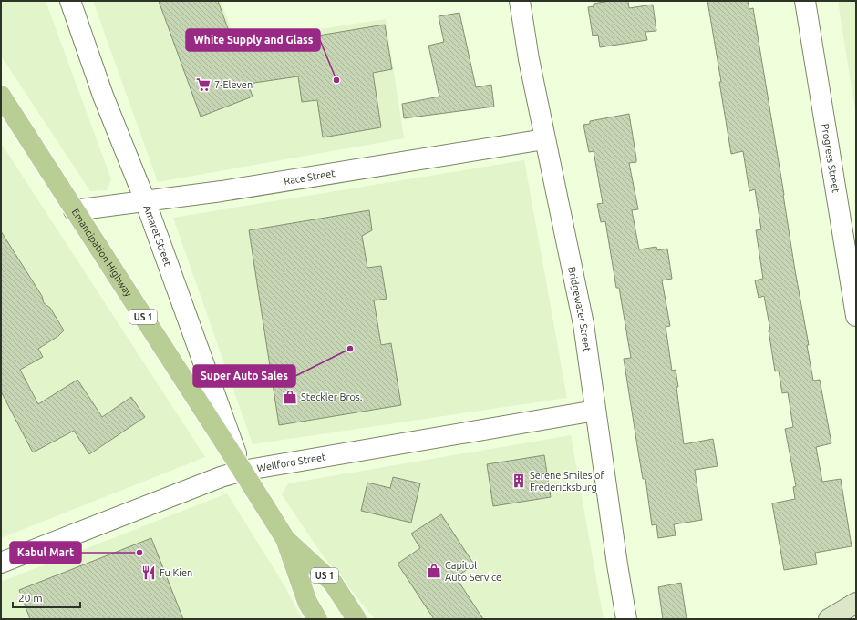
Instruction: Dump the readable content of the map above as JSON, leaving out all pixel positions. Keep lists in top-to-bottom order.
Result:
{
  "streets": {
    "main road": ["Emancipation Highway", "US 1"],
    "street": [
      "Progress Street",
      "Race Street",
      "Amaret Street",
      "Bridgewater Street",
      "Wellford Street"
    ]
  },
  "crossings": [
    ["Race Street", "Amaret Street"],
    ["Race Street", "Emancipation Highway"],
    ["Race Street", "Bridgewater Street"],
    ["Amaret Street", "Emancipation Highway"],
    ["Amaret Street", "Wellford Street"],
    ["Emancipation Highway", "Wellford Street"],
    ["Bridgewater Street", "Wellford Street"]
  ],
  "places": {
    "other": ["White Supply and Glass", "Super Auto Sales", "Kabul Mart"],
    "supermarket": ["7-Eleven"],
    "shop": ["Steckler Bros.", "Capitol Auto Service"],
    "building": ["Serene Smiles of Fredericksburg"],
    "restaurant": ["Fu Kien"]
  },
  "scale_bar": "20 m"
}
